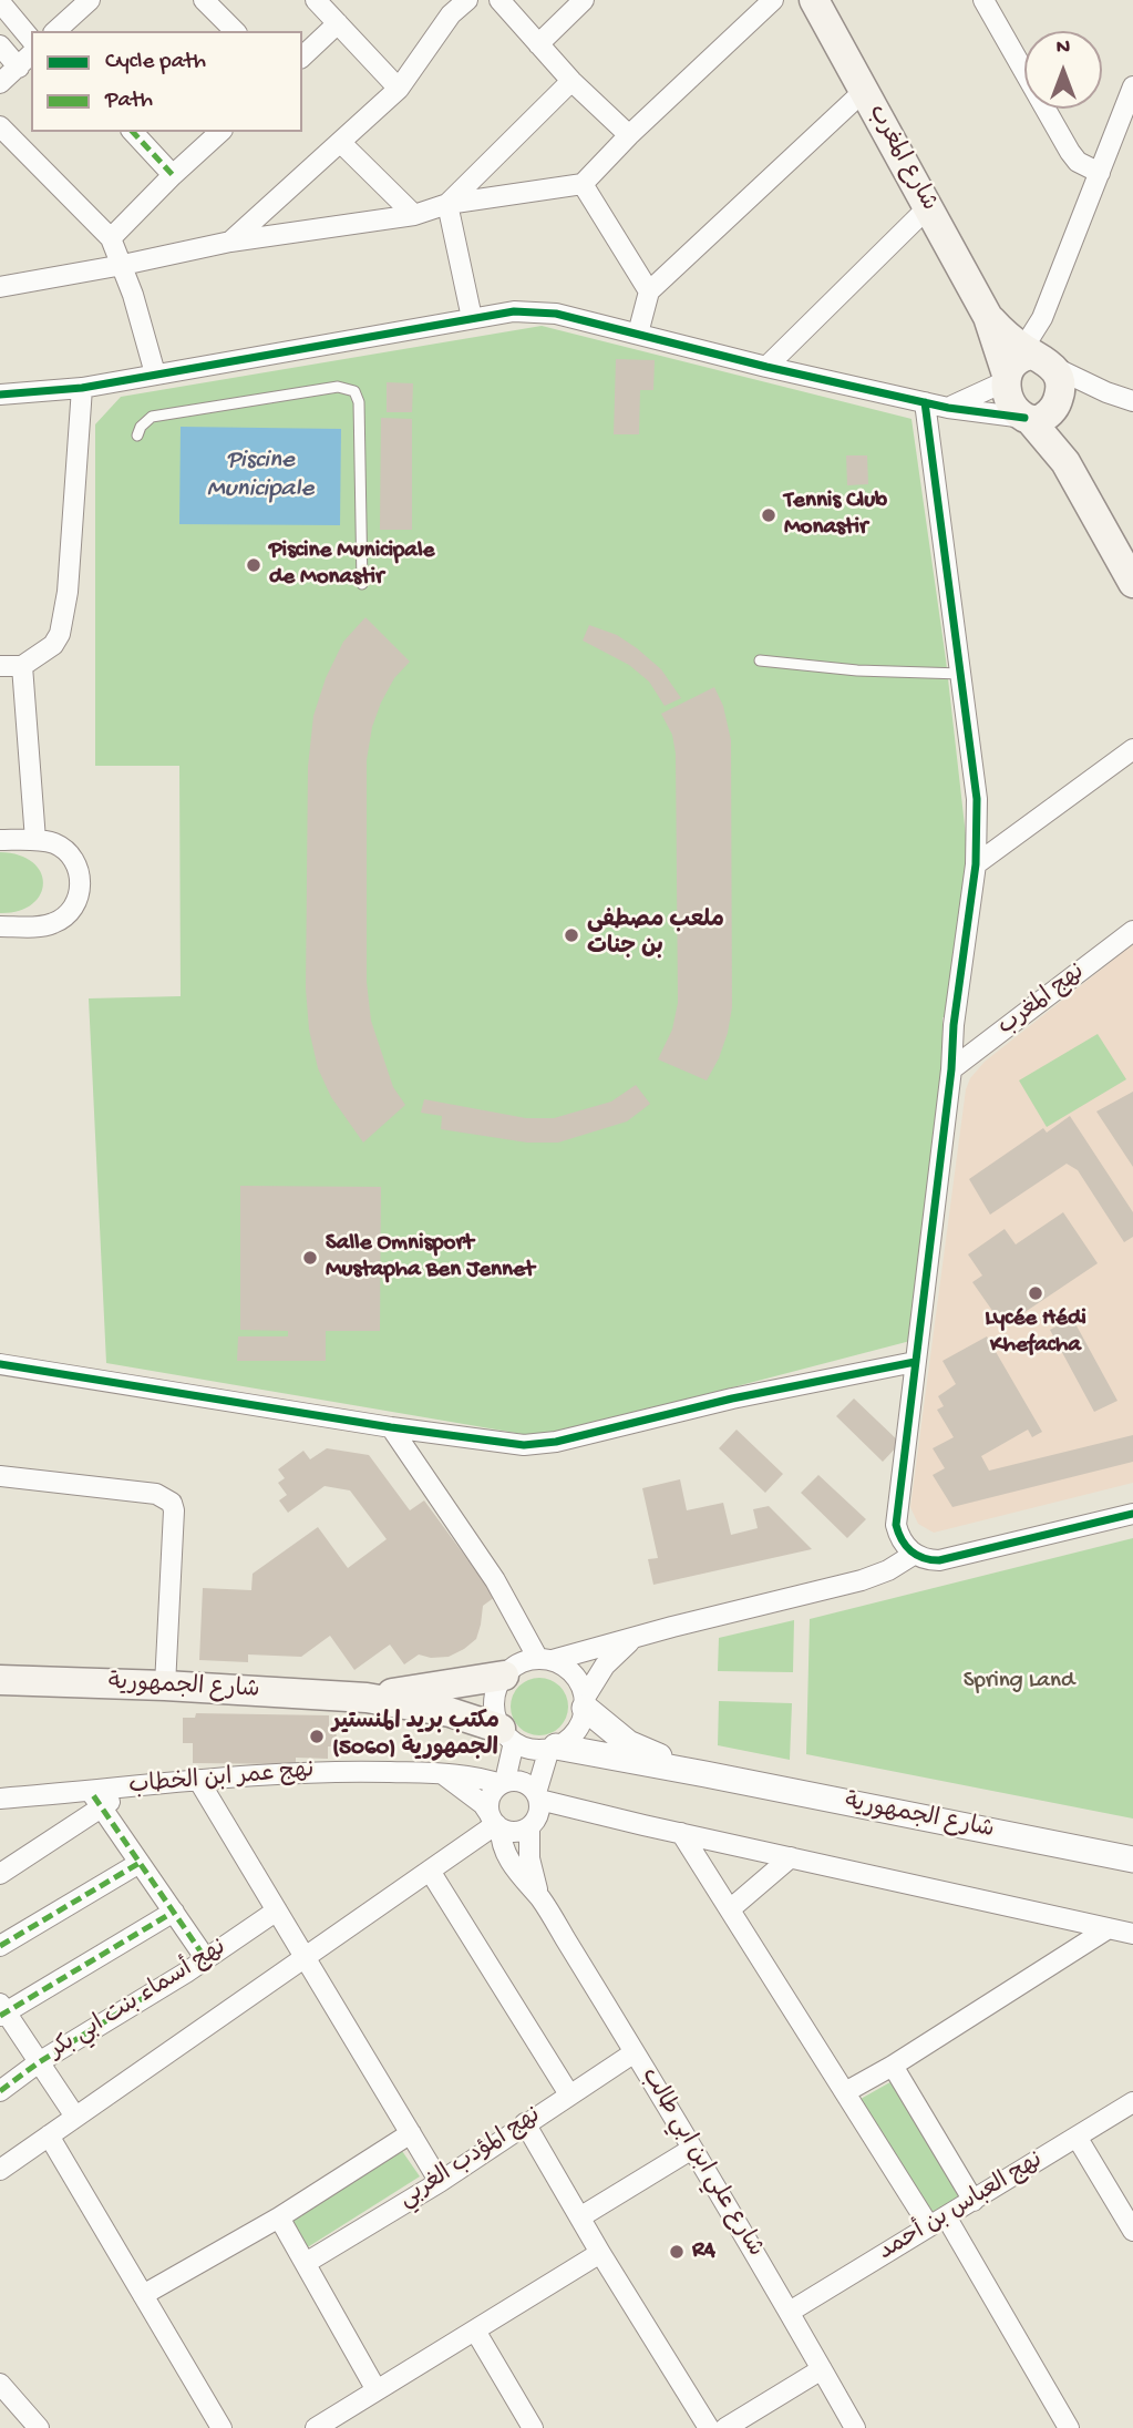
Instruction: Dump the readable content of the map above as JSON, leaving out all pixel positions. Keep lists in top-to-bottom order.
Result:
{
  "streets": {
    "main road": ["شارع المغرب", "شارع الجمهورية"],
    "street": [
      "نهج المغرب",
      "نهج عمر ابن الخطاب",
      "نهج أسماء بنت ابي بكر",
      "نهج المؤدب الغربي",
      "شارع علي ابن ابي طالب",
      "نهج العباس بن أحمد"
    ]
  },
  "crossings": [
    ["شارع الجمهورية", "شارع علي ابن ابي طالب"],
    ["نهج عمر ابن الخطاب", "شارع علي ابن ابي طالب"],
    ["نهج المؤدب الغربي", "شارع علي ابن ابي طالب"],
    ["شارع علي ابن ابي طالب", "نهج العباس بن أحمد"]
  ],
  "water": ["Piscine Municipale"],
  "parks": ["Spring Land"],
  "places": [
    "Tennis Club Monastir",
    "Piscine Municipale de Monastir",
    "ملعب مصطفى بن جنات",
    "Salle Omnisport Mustapha Ben Jennet",
    "Lycée Hédi Khefacha",
    "مكتب بريد المنستير الجمهورية (5060)",
    "R4"
  ],
  "legend": ["Cycle path", "Path"],
  "north": "top"
}
